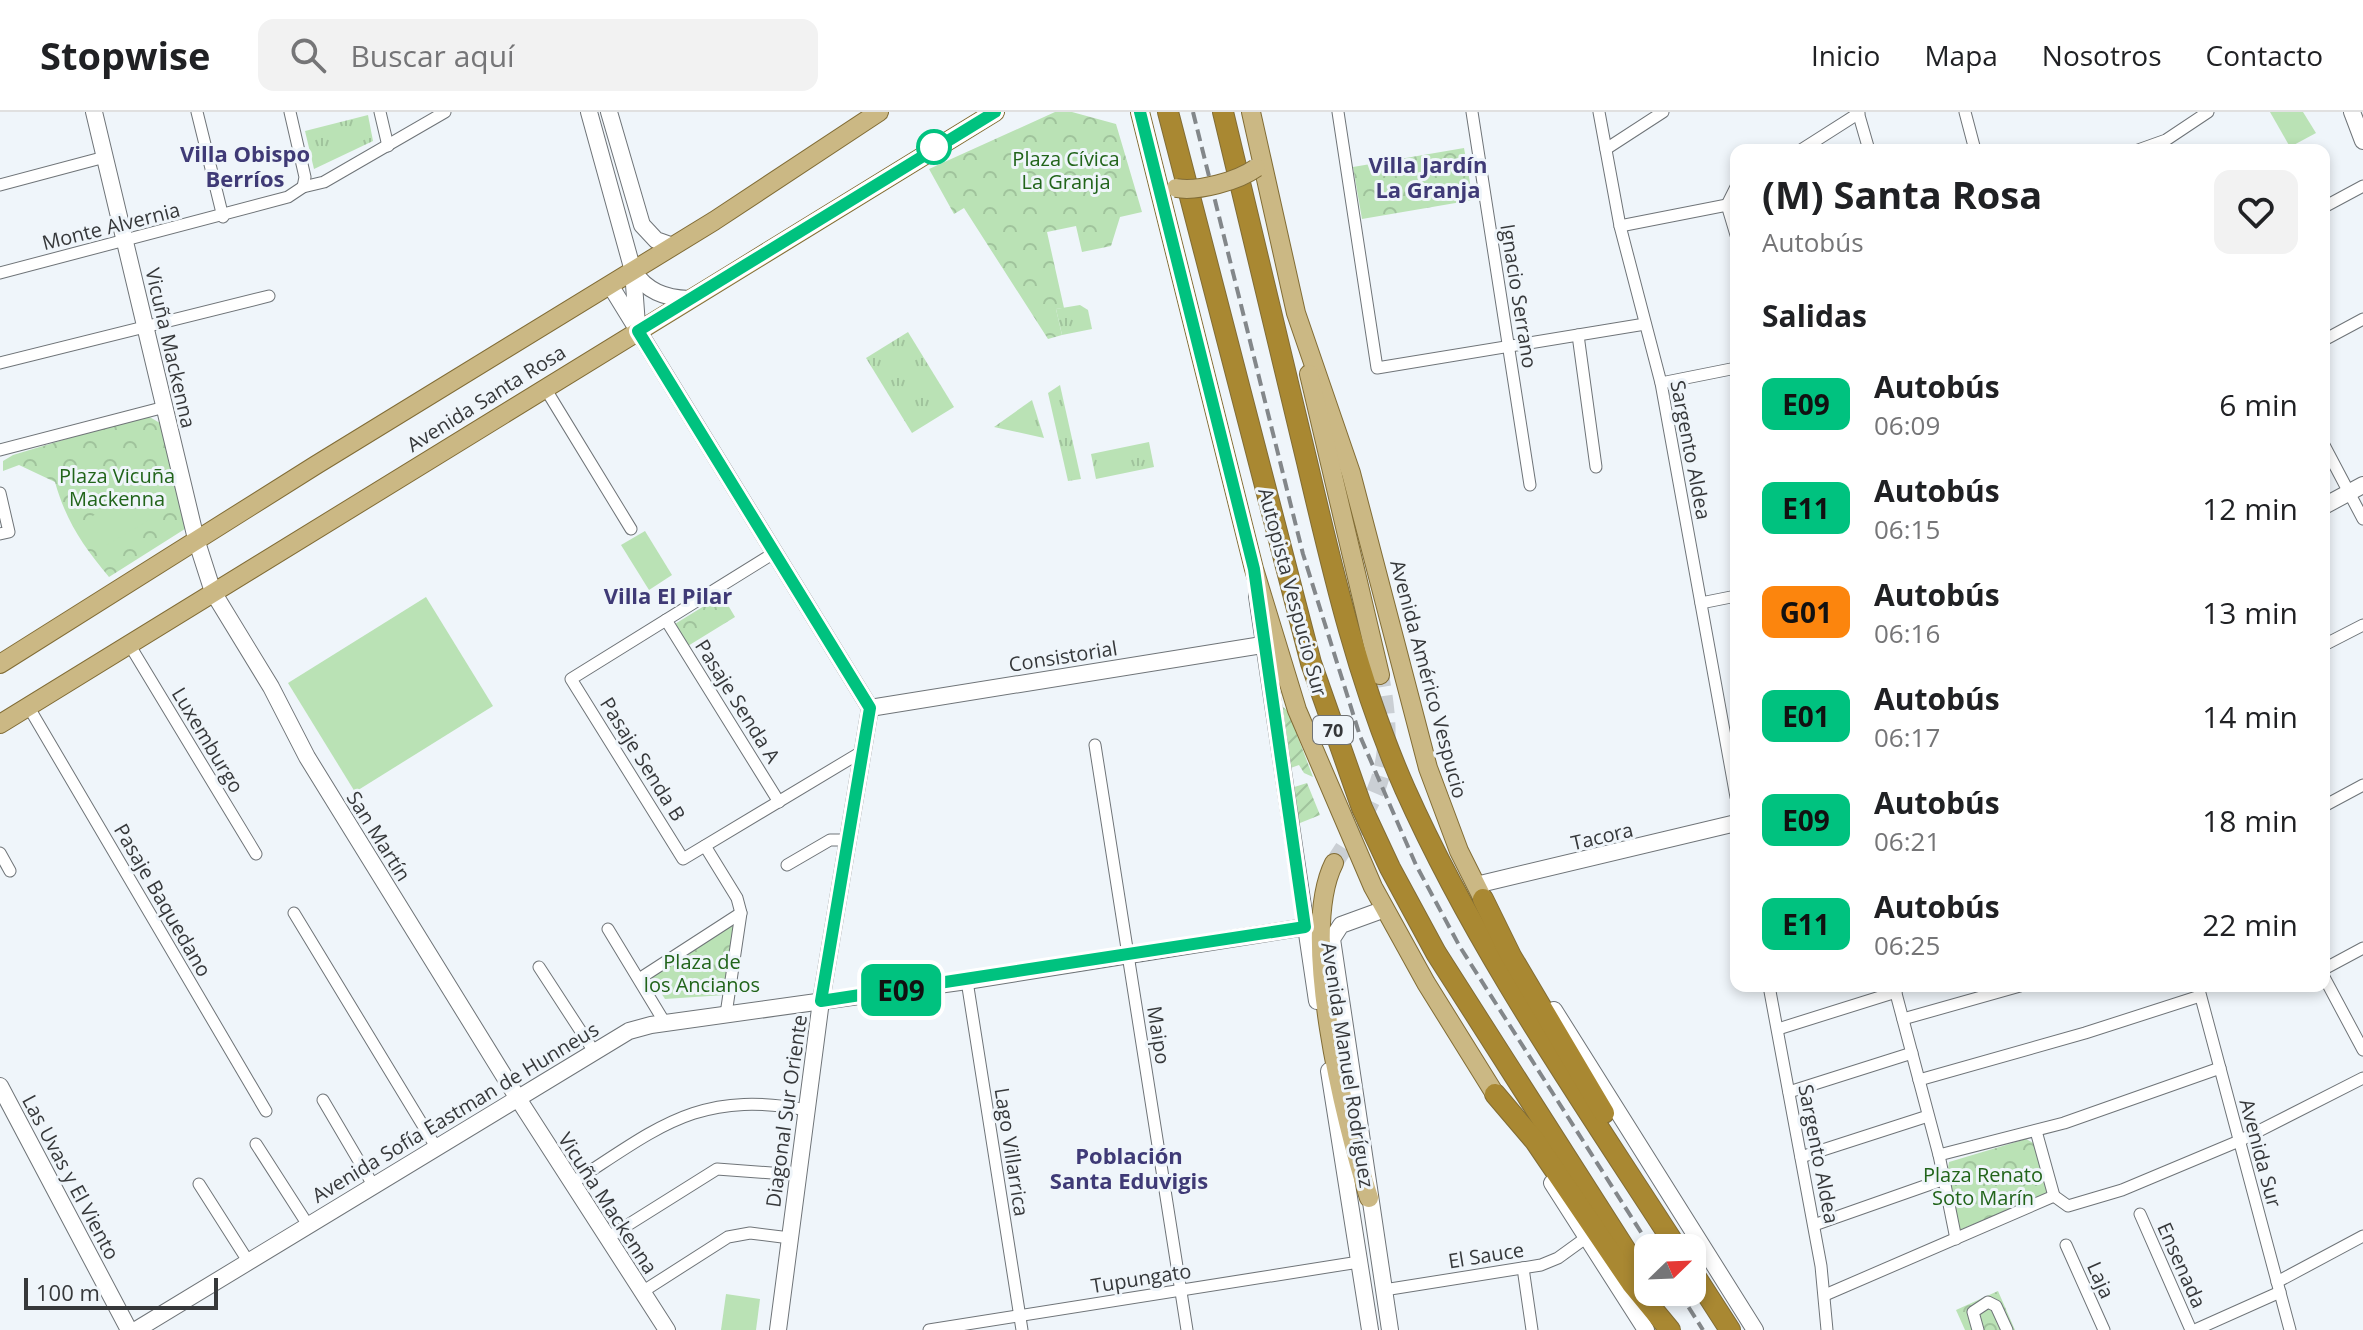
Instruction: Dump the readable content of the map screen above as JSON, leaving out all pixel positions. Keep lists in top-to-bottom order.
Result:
{
  "streets": {
    "highway": ["Autopista Vespucio Sur", "70"],
    "main road": ["Avenida Santa Rosa", "Avenida Américo Vespucio"],
    "street": [
      "Monte Alvernia",
      "Ignacio Serrano",
      "Vicuña Mackenna",
      "Sargento Aldea",
      "Consistorial",
      "Pasaje Senda A",
      "Luxemburgo",
      "Pasaje Senda B",
      "San Martín",
      "Tacora",
      "Pasaje Baquedano",
      "Maipo",
      "Avenida Manuel Rodríguez",
      "Diagonal Sur Oriente",
      "Avenida Sofía Eastman de Hunneus",
      "Lago Villarrica",
      "Avenida Sur",
      "Las Uvas y El Viento",
      "El Sauce",
      "Ensenada",
      "Tupungato",
      "Laja"
    ]
  },
  "crossings": [
    ["Monte Alvernia", "Vicuña Mackenna"],
    ["Vicuña Mackenna", "Avenida Santa Rosa"],
    ["Vicuña Mackenna", "San Martín"],
    ["Vicuña Mackenna", "Avenida Sofía Eastman de Hunneus"],
    ["Avenida Santa Rosa", "Luxemburgo"],
    ["Avenida Santa Rosa", "San Martín"],
    ["Avenida Santa Rosa", "Pasaje Baquedano"],
    ["Consistorial", "Avenida Manuel Rodríguez"],
    ["Consistorial", "Diagonal Sur Oriente"],
    ["Avenida Américo Vespucio", "Tacora"],
    ["Pasaje Senda A", "Pasaje Senda B"],
    ["San Martín", "Avenida Sofía Eastman de Hunneus"],
    ["Maipo", "Tupungato"],
    ["Avenida Manuel Rodríguez", "El Sauce"],
    ["Avenida Manuel Rodríguez", "Tupungato"],
    ["Diagonal Sur Oriente", "Avenida Sofía Eastman de Hunneus"],
    ["Lago Villarrica", "Tupungato"]
  ],
  "districts": [
    "Villa Obispo Berríos",
    "Villa Jardín La Granja",
    "Villa El Pilar",
    "Población Santa Eduvigis"
  ],
  "parks": [
    "Plaza Cívica La Granja",
    "Plaza Vicuña Mackenna",
    "Plaza de los Ancianos",
    "Plaza Renato Soto Marín"
  ],
  "lines": ["bus line E09"],
  "scale_bar": "100 m",
  "north": "top right",
  "page": {
    "header": "Stopwise",
    "search": "Buscar aquí",
    "nav": [
      "Inicio",
      "Mapa",
      "Nosotros",
      "Contacto"
    ],
    "on_map": "E09",
    "heading": [
      ["(M) Santa Rosa", "Autobús"],
      "Salidas"
    ],
    "list": [
      {
        "mark": "E09",
        "name": "Autobús",
        "note": "06:09",
        "value": "6 min"
      },
      {
        "mark": "E11",
        "name": "Autobús",
        "note": "06:15",
        "value": "12 min"
      },
      {
        "mark": "G01",
        "name": "Autobús",
        "note": "06:16",
        "value": "13 min"
      },
      {
        "mark": "E01",
        "name": "Autobús",
        "note": "06:17",
        "value": "14 min"
      },
      {
        "mark": "E09",
        "name": "Autobús",
        "note": "06:21",
        "value": "18 min"
      },
      {
        "mark": "E11",
        "name": "Autobús",
        "note": "06:25",
        "value": "22 min"
      }
    ],
    "scale": "100 m"
  }
}
